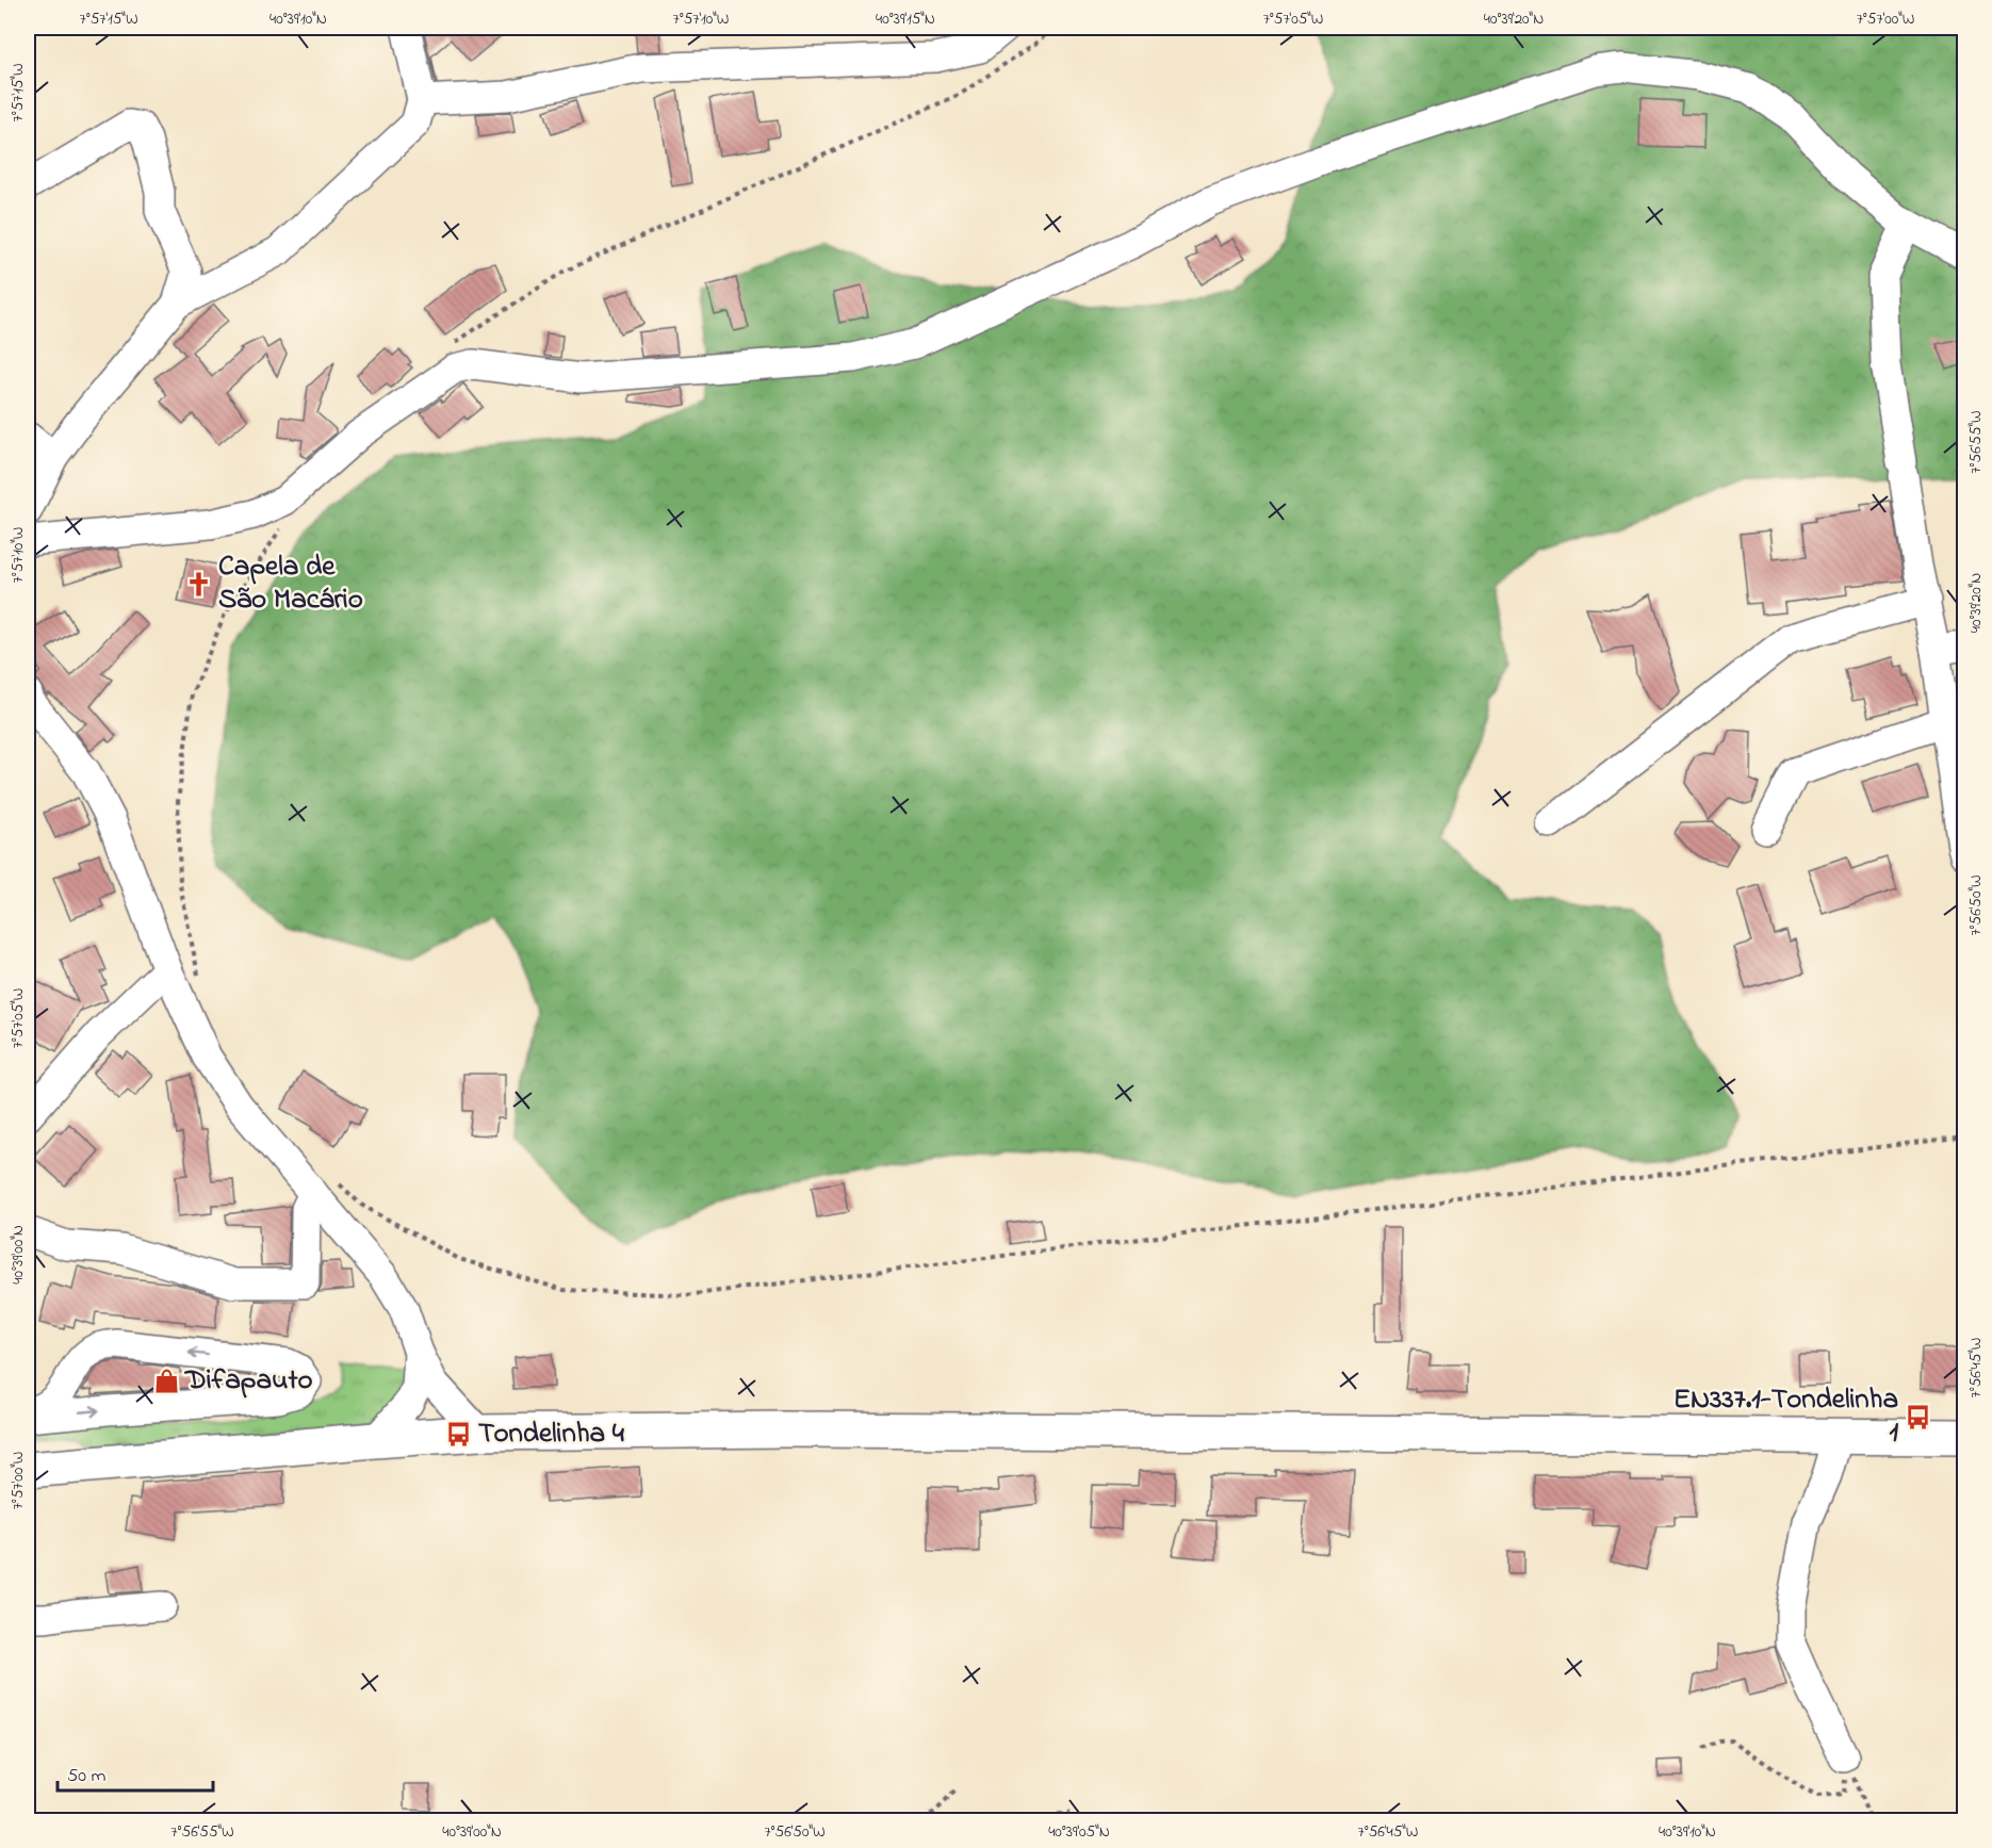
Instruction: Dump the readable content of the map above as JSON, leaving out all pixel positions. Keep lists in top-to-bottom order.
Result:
{
  "places": {
    "church": ["Capela de São Macário"],
    "shop": ["Difapauto"],
    "bus stop": ["EN337.1-Tondelinha 1", "Tondelinha 4"]
  },
  "scale_bar": "50 m",
  "coordinates": [
    "7°57'15\"W",
    "40°39'10\"N",
    "7°57'10\"W",
    "40°39'15\"N",
    "7°57'05\"W",
    "40°39'20\"N",
    "7°57'00\"W",
    "7°56'55\"W",
    "7°56'50\"W",
    "40°39'00\"N",
    "7°56'45\"W",
    "40°39'05\"N"
  ]
}
